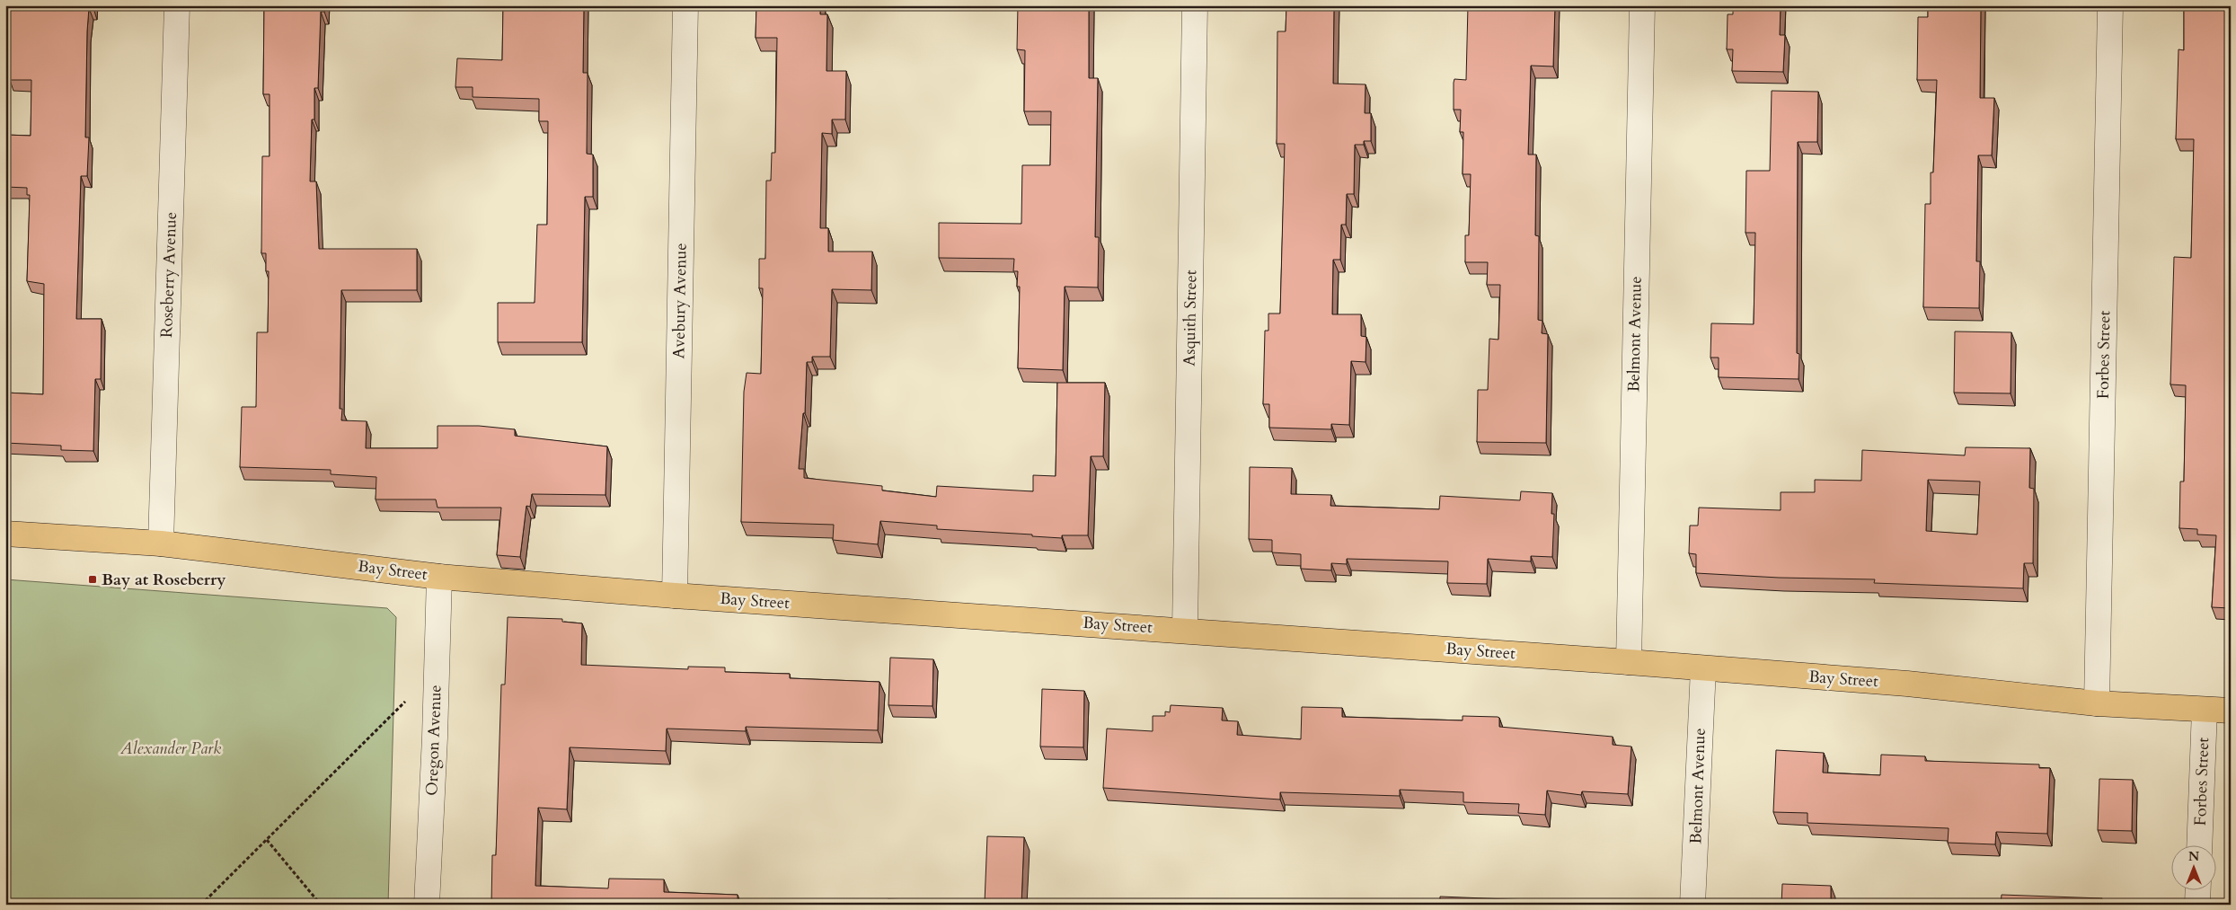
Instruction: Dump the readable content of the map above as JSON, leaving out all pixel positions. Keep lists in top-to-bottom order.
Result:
{
  "streets": {
    "main road": ["Bay Street"],
    "street": [
      "Roseberry Avenue",
      "Avebury Avenue",
      "Asquith Street",
      "Belmont Avenue",
      "Forbes Street",
      "Oregon Avenue"
    ]
  },
  "crossings": [
    ["Roseberry Avenue", "Bay Street"],
    ["Avebury Avenue", "Bay Street"],
    ["Asquith Street", "Bay Street"],
    ["Belmont Avenue", "Bay Street"],
    ["Forbes Street", "Bay Street"],
    ["Bay Street", "Oregon Avenue"]
  ],
  "parks": ["Alexander Park"],
  "places": {
    "transit": ["Bay at Roseberry"]
  },
  "north": "top"
}
